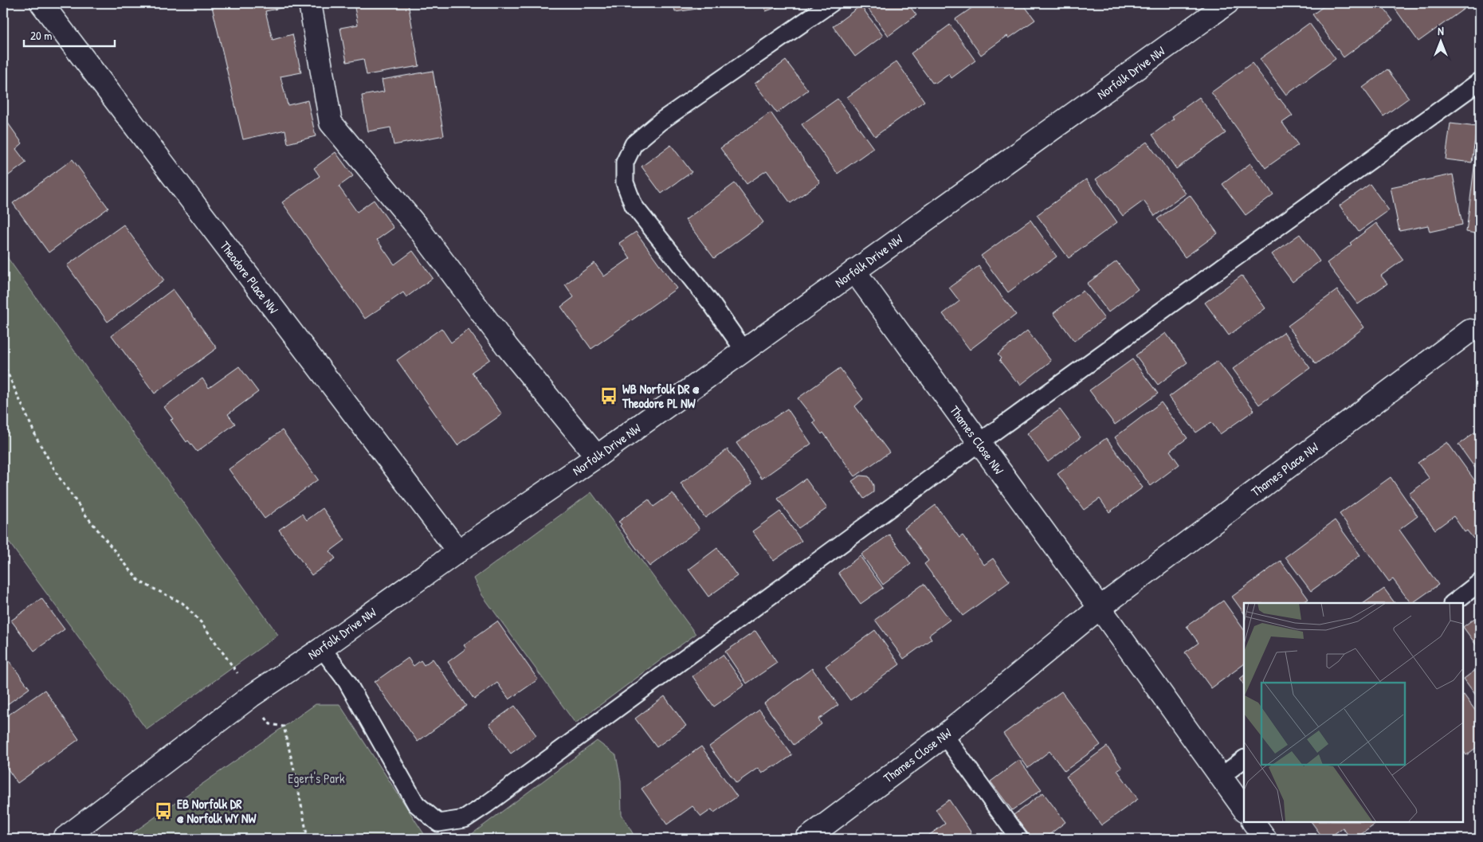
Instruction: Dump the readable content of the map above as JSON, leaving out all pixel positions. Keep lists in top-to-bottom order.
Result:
{
  "streets": {
    "street": [
      "Norfolk Drive NW",
      "Theodore Place NW",
      "Thames Close NW",
      "Thames Place NW"
    ]
  },
  "crossings": [
    ["Norfolk Drive NW", "Theodore Place NW"],
    ["Norfolk Drive NW", "Thames Close NW"],
    ["Thames Close NW", "Thames Place NW"]
  ],
  "parks": ["Egert's Park"],
  "places": {
    "bus stop": ["WB Norfolk DR @ Theodore PL NW", "EB Norfolk DR @ Norfolk WY NW"]
  },
  "scale_bar": "20 m",
  "north": "top"
}
